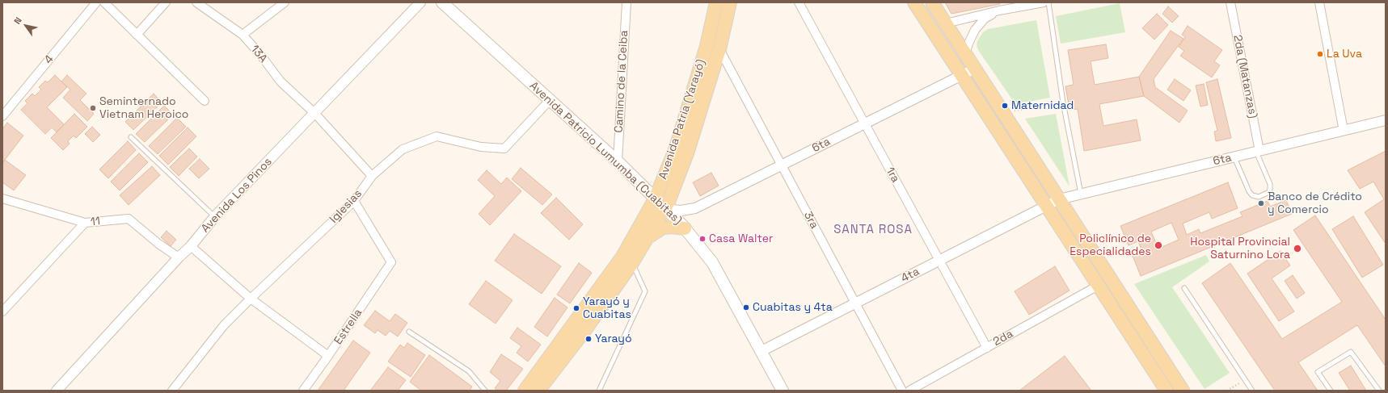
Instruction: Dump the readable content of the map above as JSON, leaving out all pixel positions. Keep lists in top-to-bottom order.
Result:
{
  "streets": {
    "main road": ["Avenida Patria (Yarayó)", "Avenida Patricio Lumumba (Cuabitas)"],
    "street": [
      "13A",
      "4",
      "2da (Matanzas)",
      "Camino de la Ceiba",
      "6ta",
      "1ra",
      "Avenida Los Pinos",
      "Iglesias",
      "3ra",
      "11",
      "4ta",
      "Estrella",
      "2da"
    ]
  },
  "crossings": [
    ["13A", "Avenida Los Pinos"],
    ["13A", "Iglesias"],
    ["2da (Matanzas)", "6ta"],
    ["Camino de la Ceiba", "Avenida Patricio Lumumba (Cuabitas)"],
    ["Avenida Patria (Yarayó)", "6ta"],
    ["Avenida Patria (Yarayó)", "Avenida Patricio Lumumba (Cuabitas)"],
    ["Avenida Patria (Yarayó)", "3ra"],
    ["6ta", "Avenida Patricio Lumumba (Cuabitas)"],
    ["6ta", "1ra"],
    ["6ta", "3ra"],
    ["6ta", "4ta"],
    ["Avenida Patricio Lumumba (Cuabitas)", "Iglesias"],
    ["Avenida Patricio Lumumba (Cuabitas)", "4ta"],
    ["1ra", "4ta"],
    ["1ra", "2da"],
    ["Avenida Los Pinos", "11"],
    ["Iglesias", "Estrella"],
    ["3ra", "4ta"]
  ],
  "districts": ["SANTA ROSA"],
  "places": [
    "La Uva",
    "Maternidad",
    "Seminternado Vietnam Heroico",
    "Banco de Crédito y Comercio",
    "Casa Walter",
    "Policlínico de Especialidades",
    "Hospital Provincial Saturnino Lora",
    "Cuabitas y 4ta",
    "Yarayó y Cuabitas",
    "Yarayó"
  ],
  "north": "top left"
}
